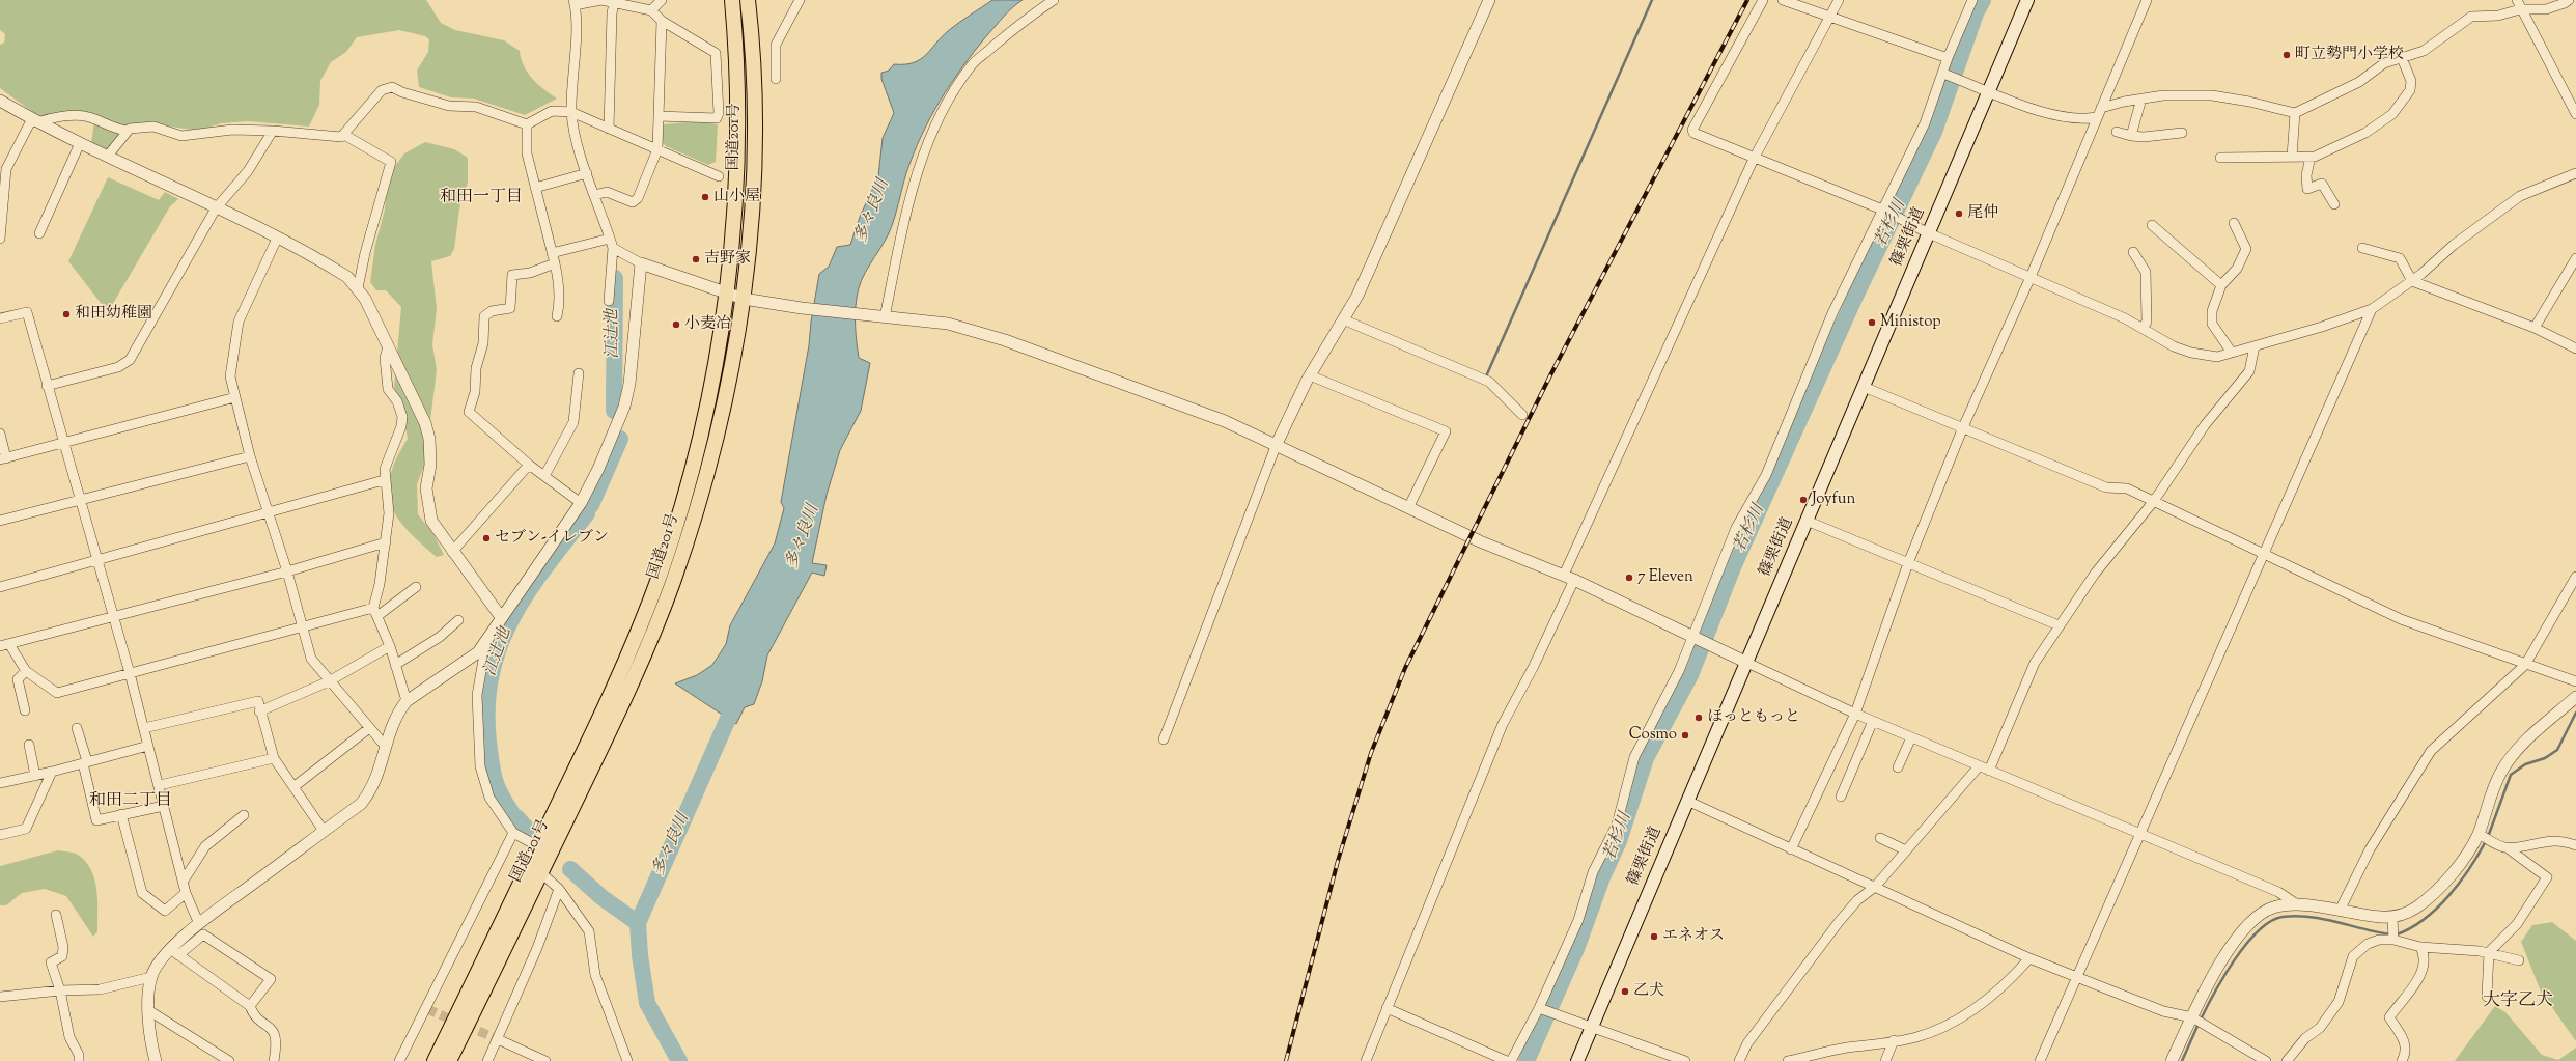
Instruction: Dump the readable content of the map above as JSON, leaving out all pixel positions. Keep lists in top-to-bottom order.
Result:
{
  "streets": {
    "highway": ["国道201号"],
    "main road": ["篠栗街道"]
  },
  "districts": ["和田一丁目", "和田二丁目", "大字乙犬"],
  "water": ["多々良川", "若杉川", "江辻池"],
  "places": [
    "町立勢門小学校",
    "山小屋",
    "尾仲",
    "吉野家",
    "和田幼稚園",
    "Ministop",
    "小麦冶",
    "Joyfun",
    "セブン-イレブン",
    "7 Eleven",
    "ほっともっと",
    "Cosmo",
    "エネオス",
    "乙犬"
  ]
}
